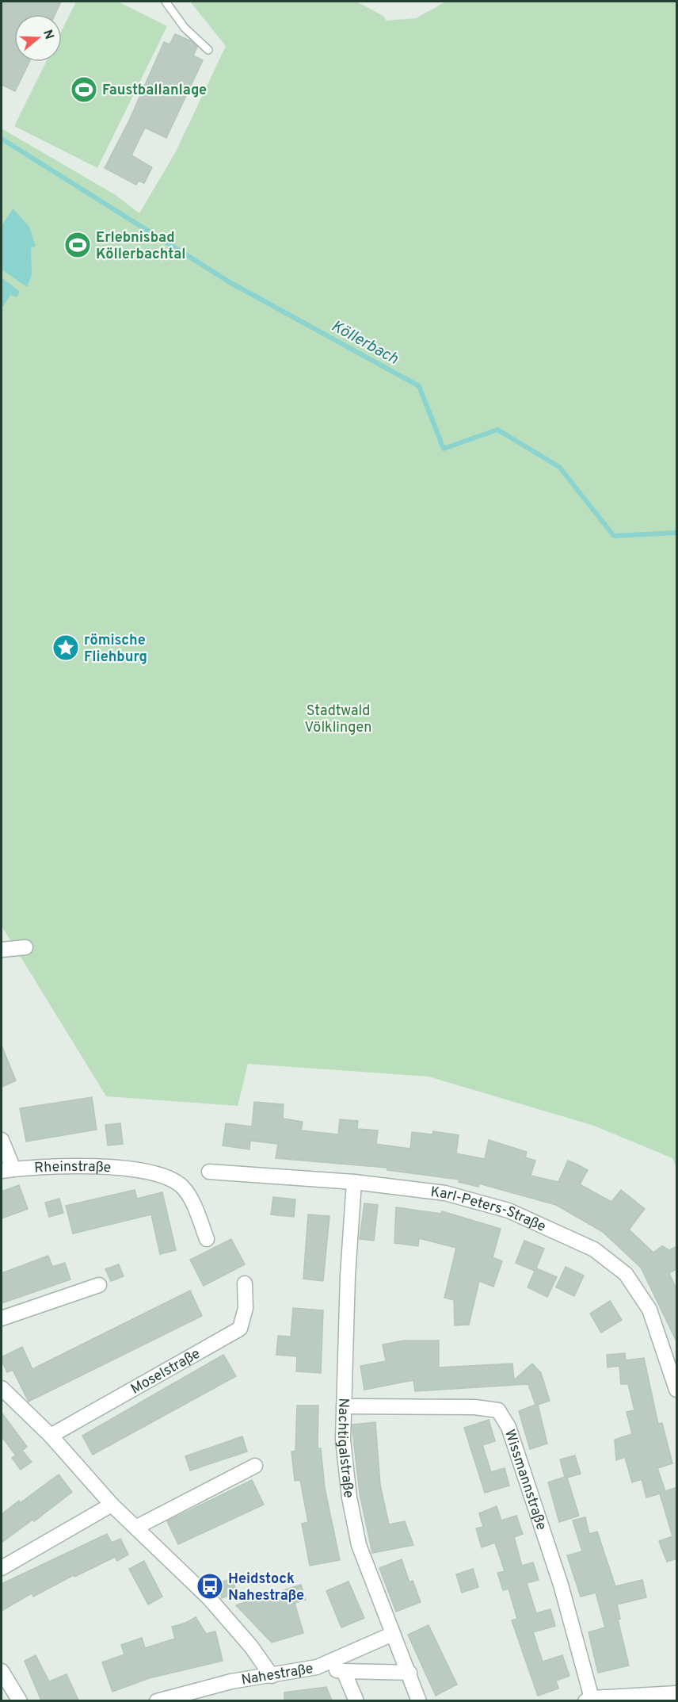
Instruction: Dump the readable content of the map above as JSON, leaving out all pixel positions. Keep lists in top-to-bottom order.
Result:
{
  "streets": {
    "street": [
      "Rheinstraße",
      "Karl-Peters-Straße",
      "Moselstraße",
      "Nachtigalstraße",
      "Wissmannstraße",
      "Nahestraße"
    ]
  },
  "crossings": [
    ["Karl-Peters-Straße", "Nachtigalstraße"],
    ["Nachtigalstraße", "Wissmannstraße"],
    ["Nachtigalstraße", "Nahestraße"]
  ],
  "water": ["Köllerbach"],
  "parks": ["Stadtwald Völklingen"],
  "places": {
    "sports": ["Faustballanlage", "Erlebnisbad Köllerbachtal"],
    "place": ["römische Fliehburg"],
    "bus stop": ["Heidstock Nahestraße"]
  },
  "north": "right"
}
